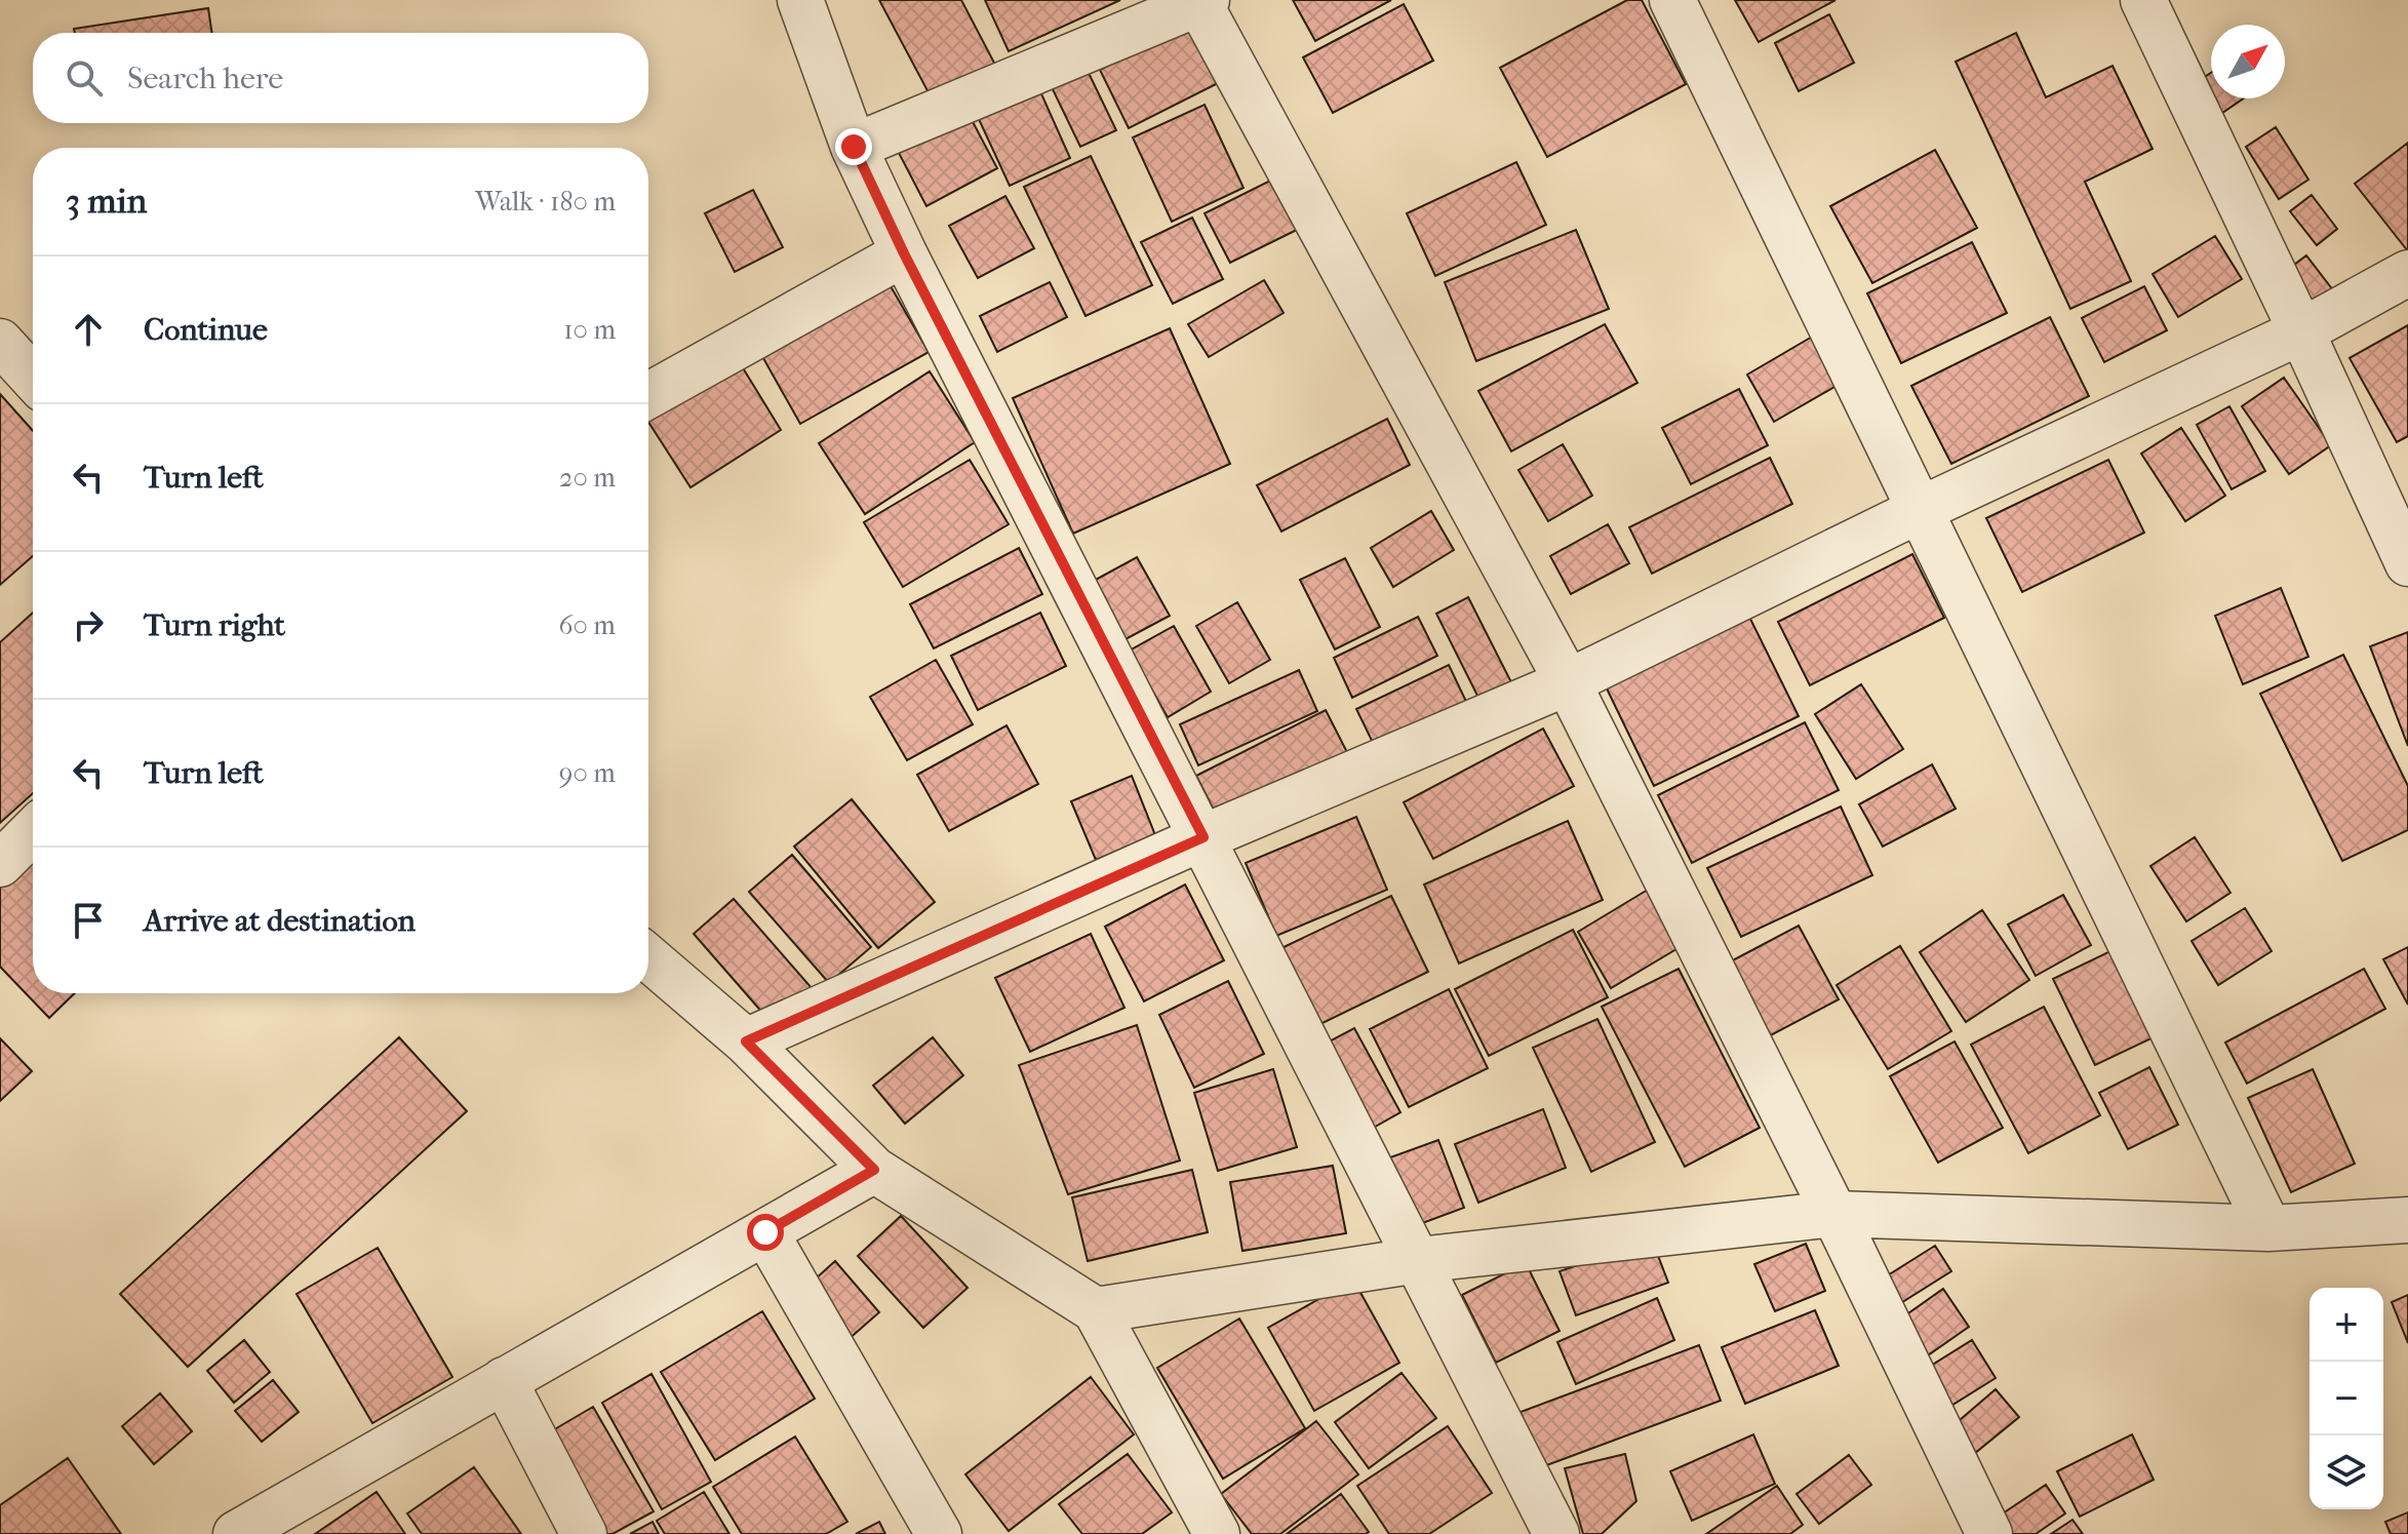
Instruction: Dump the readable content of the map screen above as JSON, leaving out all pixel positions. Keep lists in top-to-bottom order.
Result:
{
  "north": "top right",
  "page": {
    "search": "Search here",
    "heading": ["3 min", "Walk · 180 m"],
    "list": [
      ["Continue", "10 m"],
      ["Turn left", "20 m"],
      ["Turn right", "60 m"],
      ["Turn left", "90 m"],
      "Arrive at destination"
    ],
    "map_buttons": ["+", "−"]
  }
}
